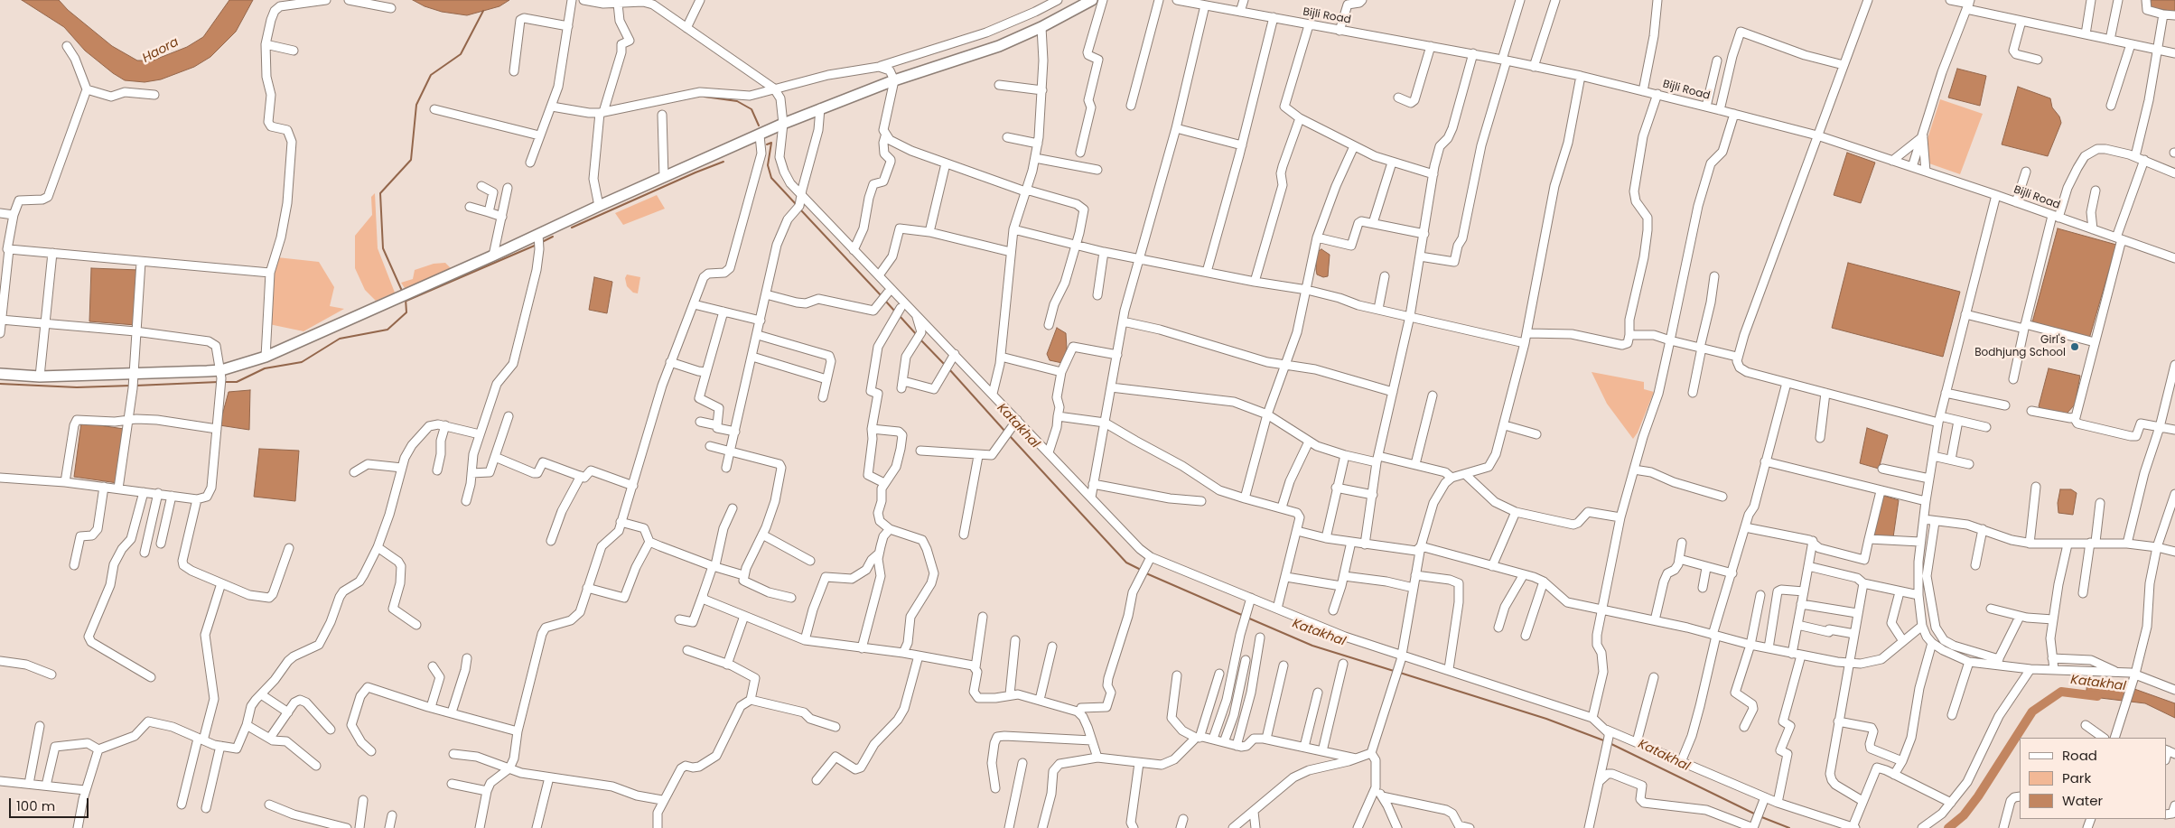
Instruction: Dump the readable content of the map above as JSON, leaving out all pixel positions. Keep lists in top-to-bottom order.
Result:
{
  "streets": {
    "street": ["Bijli Road"]
  },
  "water": ["Haora", "Katakhal"],
  "places": ["Girl's Bodhjung School"],
  "legend": ["Road", "Park", "Water"],
  "scale_bar": "100 m"
}
